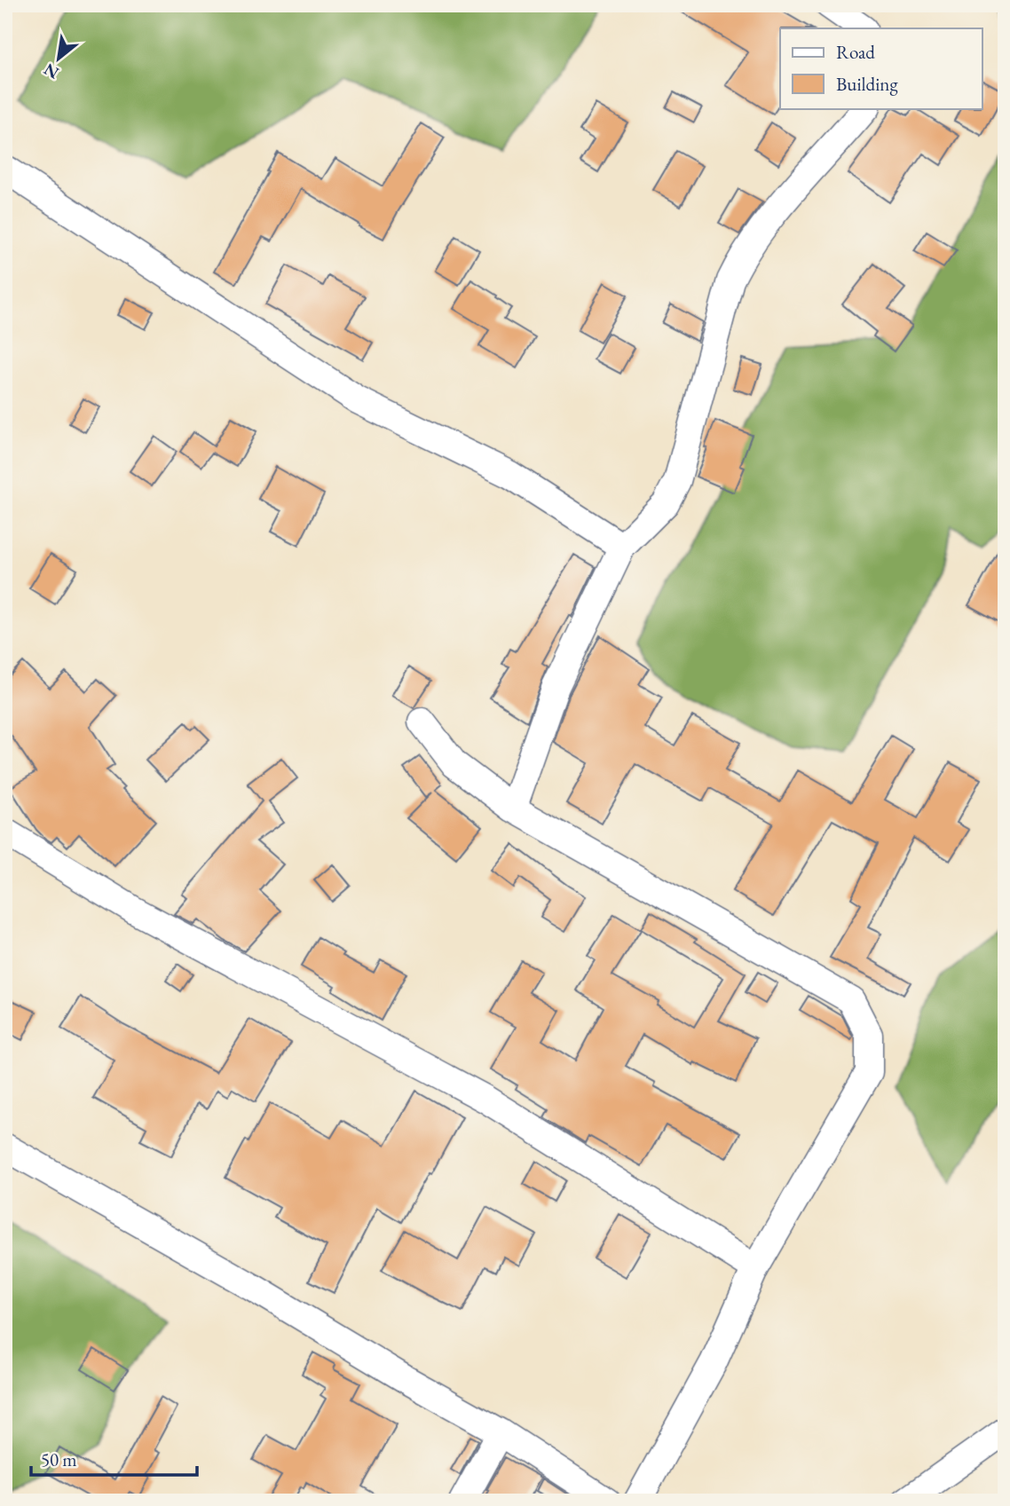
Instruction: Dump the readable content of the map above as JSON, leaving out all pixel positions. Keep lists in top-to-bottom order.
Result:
{
  "legend": ["Road", "Building"],
  "scale_bar": "50 m",
  "north": "bottom left"
}
